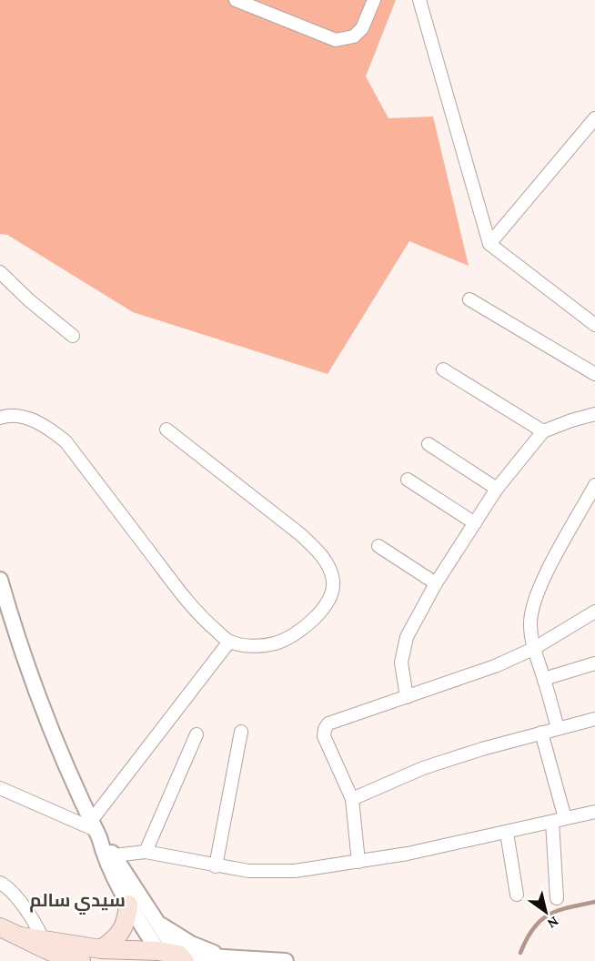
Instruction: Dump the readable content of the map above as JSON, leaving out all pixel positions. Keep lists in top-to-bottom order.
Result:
{
  "districts": ["سيدي سالم"],
  "north": "bottom right"
}
